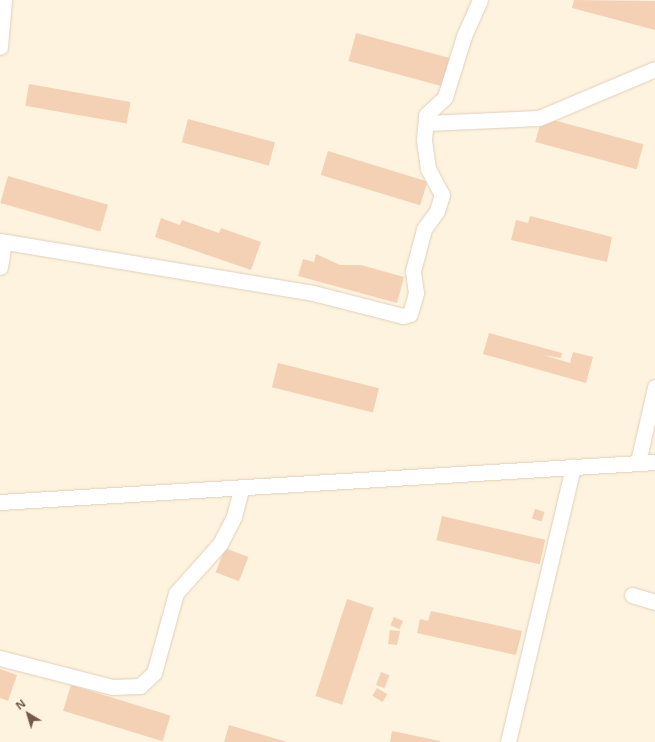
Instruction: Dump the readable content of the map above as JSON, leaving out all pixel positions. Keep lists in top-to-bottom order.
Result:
{
  "north": "top left"
}
